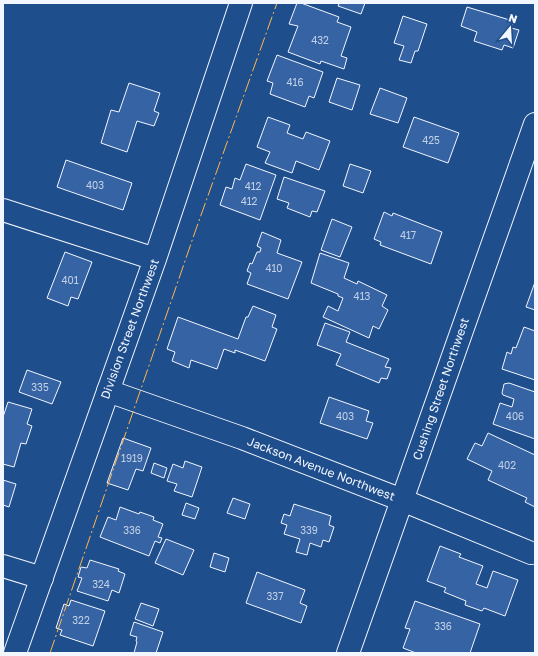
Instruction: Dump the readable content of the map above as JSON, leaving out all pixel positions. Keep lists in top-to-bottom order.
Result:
{
  "streets": {
    "street": ["Division Street Northwest", "Cushing Street Northwest", "Jackson Avenue Northwest"]
  },
  "crossings": [
    ["Division Street Northwest", "Jackson Avenue Northwest"],
    ["Cushing Street Northwest", "Jackson Avenue Northwest"]
  ],
  "house_numbers": [
    "432",
    "416",
    "425",
    "403",
    "412",
    "412",
    "417",
    "410",
    "401",
    "413",
    "335",
    "403",
    "406",
    "1919",
    "402",
    "336",
    "339",
    "324",
    "337",
    "322",
    "336"
  ],
  "north": "top"
}
